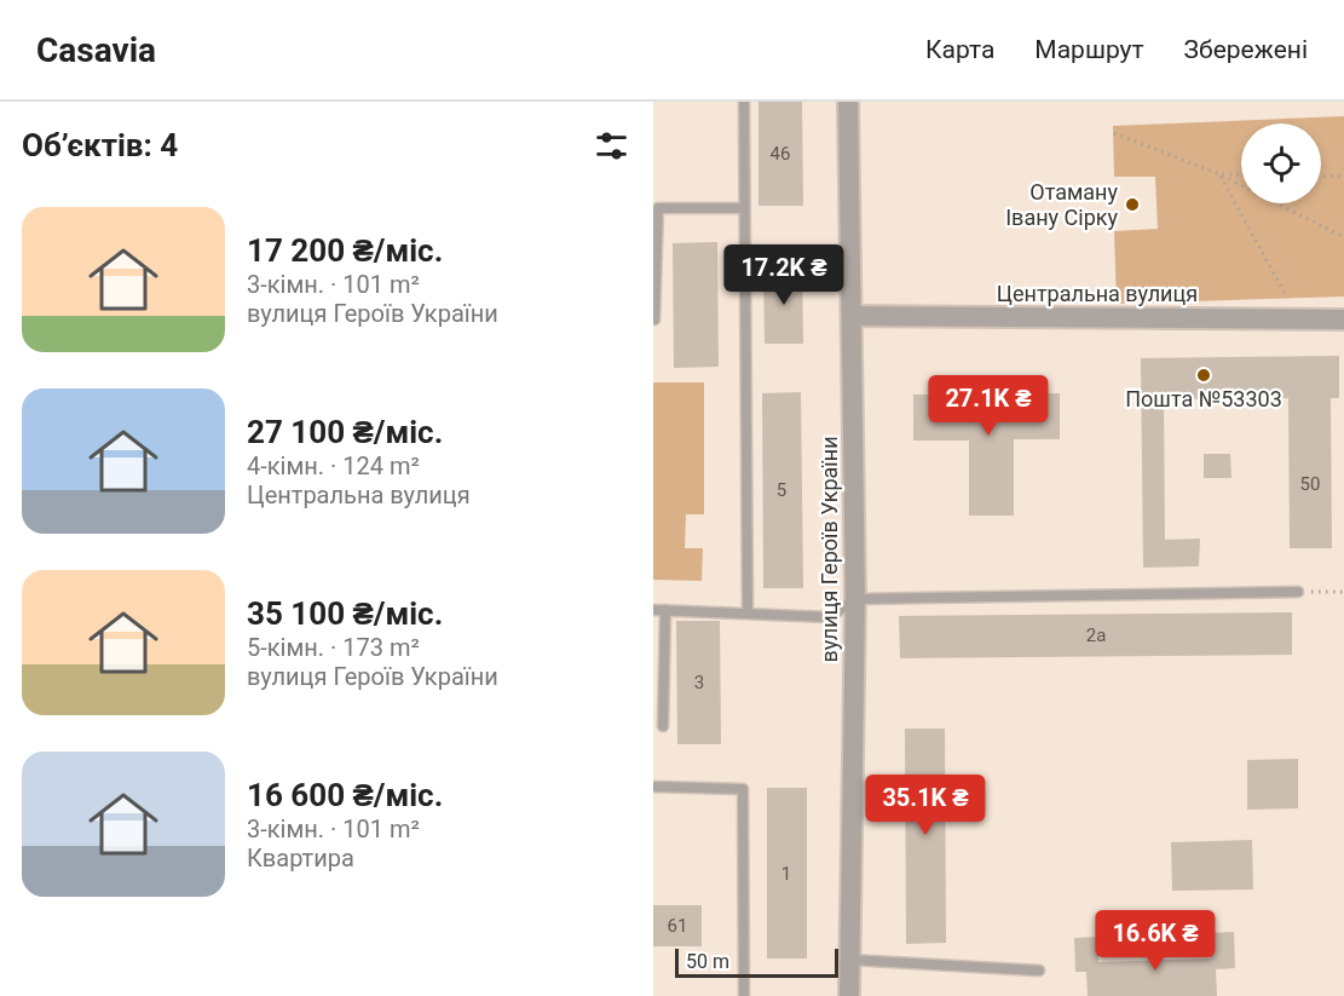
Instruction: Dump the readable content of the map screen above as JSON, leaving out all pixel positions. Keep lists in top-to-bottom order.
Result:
{
  "streets": {
    "street": ["Центральна вулиця", "вулиця Героїв України"]
  },
  "crossings": [
    ["Центральна вулиця", "вулиця Героїв України"]
  ],
  "places": ["Отаману Iвану Сiрку", "Пошта №53303"],
  "house_numbers": [
    "46",
    "50",
    "5",
    "2а",
    "3",
    "1",
    "61"
  ],
  "scale_bar": "50 m",
  "page": {
    "header": "Casavia",
    "nav": ["Карта", "Маршрут", "Збережені"],
    "heading": "Об’єктів: 4",
    "list": [
      {
        "name": "17 200 ₴/міс.",
        "note": "3-кімн. · 101 m² · вулиця Героїв України"
      },
      {
        "name": "27 100 ₴/міс.",
        "note": "4-кімн. · 124 m² · Центральна вулиця"
      },
      {
        "name": "35 100 ₴/міс.",
        "note": "5-кімн. · 173 m² · вулиця Героїв України"
      },
      {
        "name": "16 600 ₴/міс.",
        "note": "3-кімн. · 101 m² · Квартира"
      }
    ],
    "price": [
      "17.2K ₴",
      "27.1K ₴",
      "35.1K ₴",
      "16.6K ₴"
    ],
    "scale": "50 m"
  }
}
